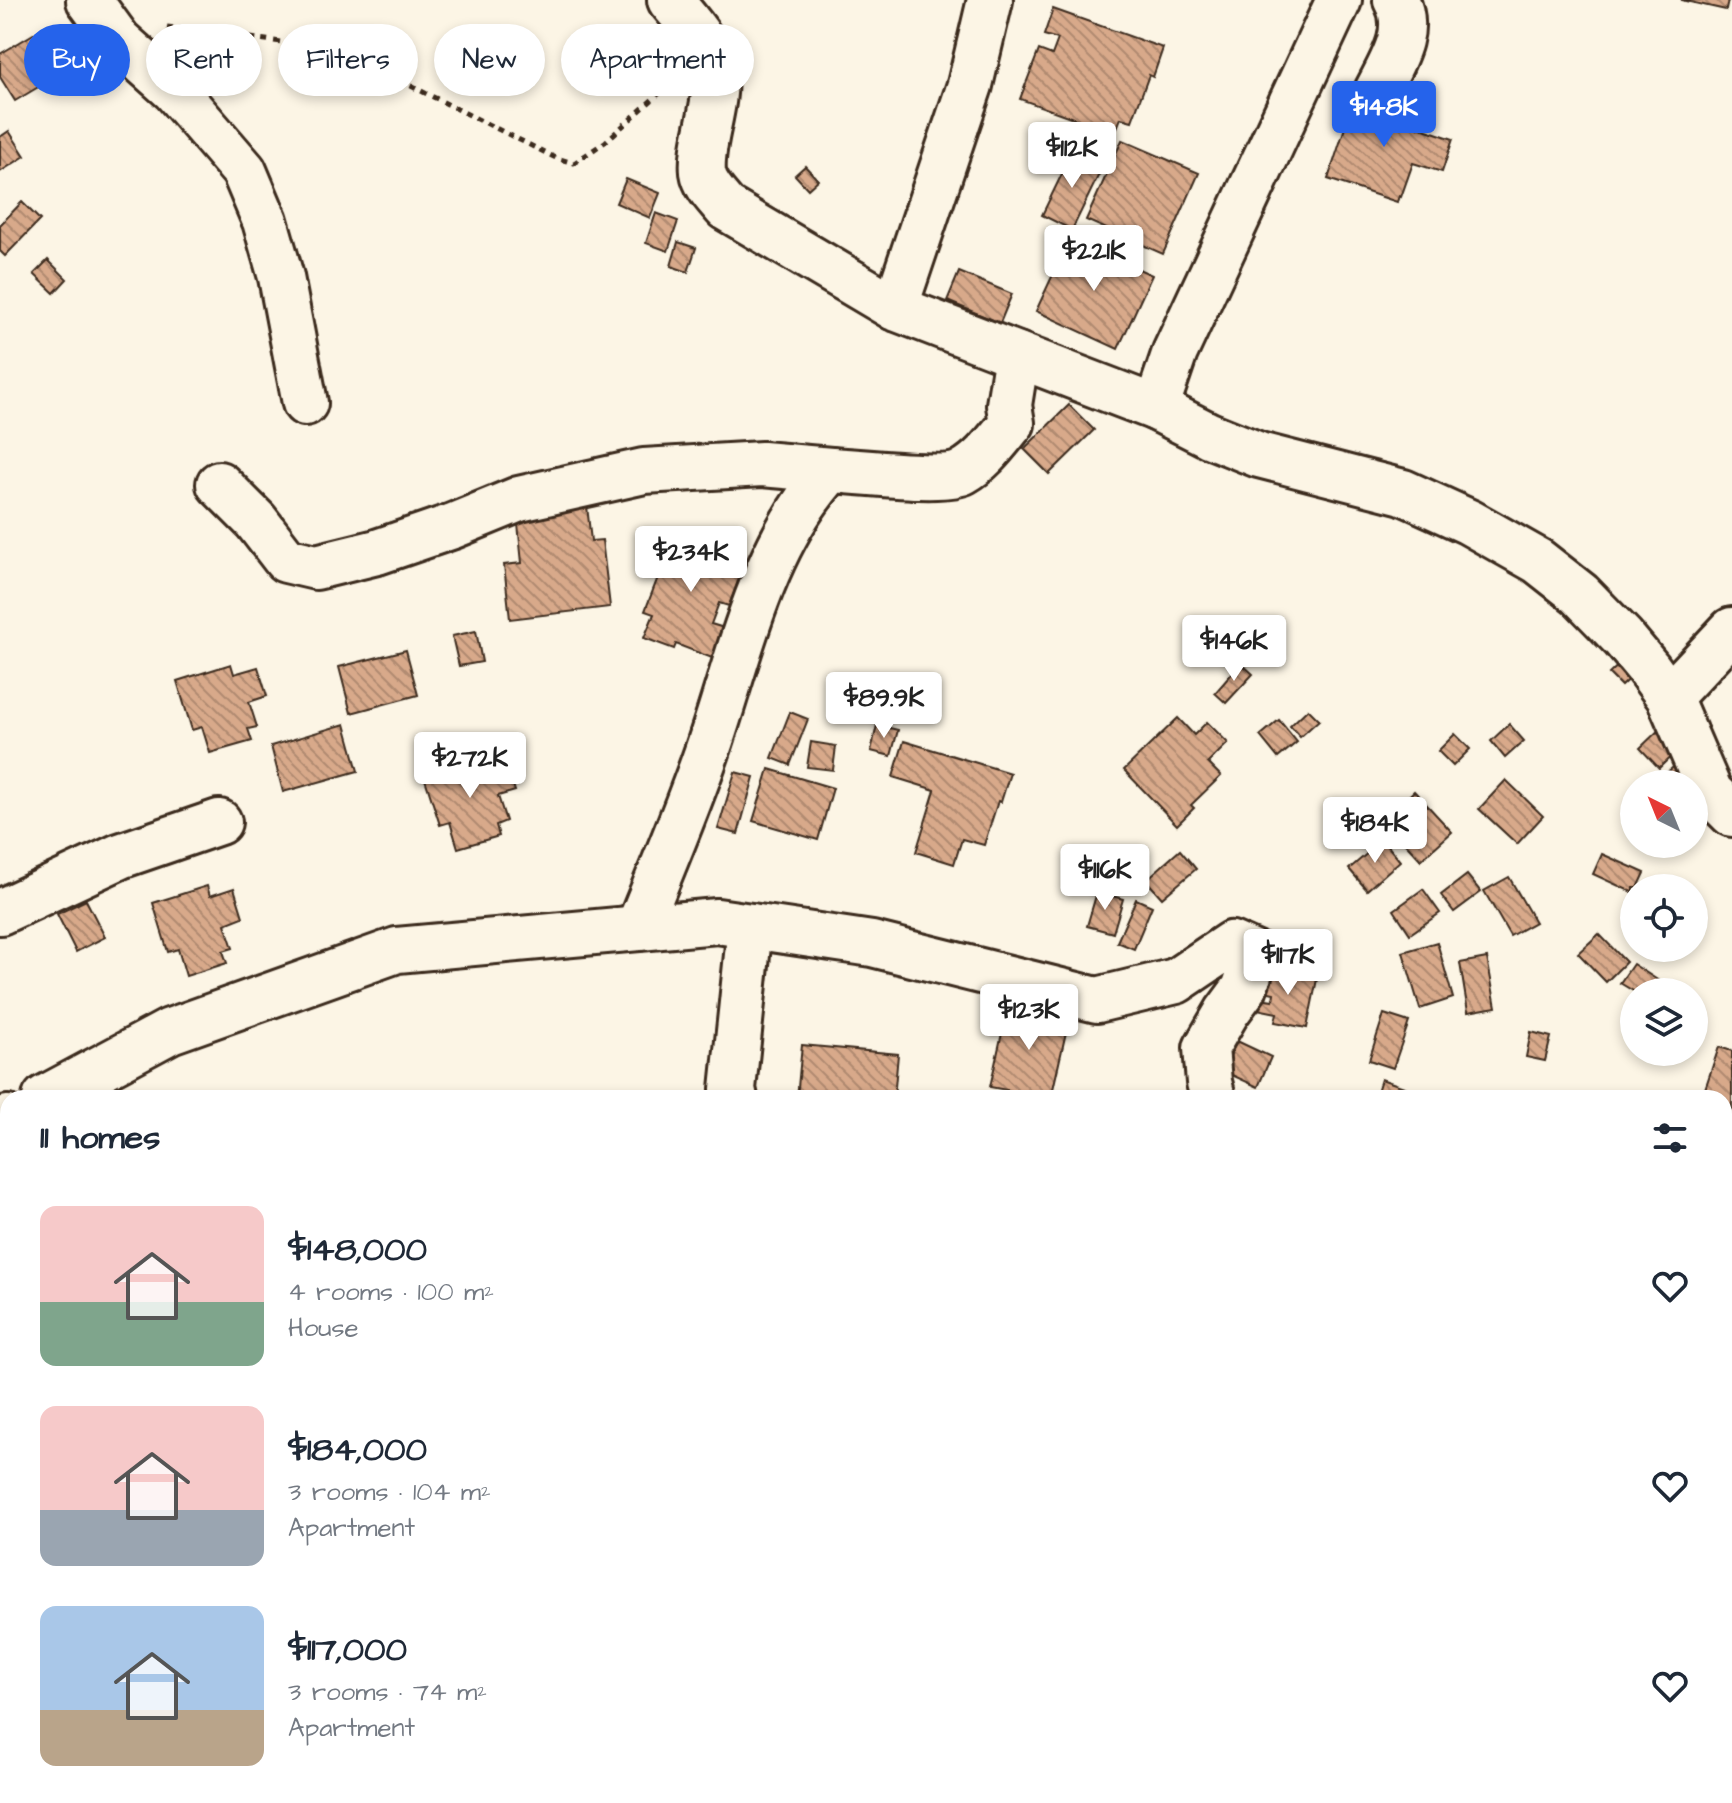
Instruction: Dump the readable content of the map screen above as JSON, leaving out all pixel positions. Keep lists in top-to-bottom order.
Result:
{
  "north": "top left",
  "page": {
    "chip": [
      "Buy",
      "Rent",
      "Filters",
      "New",
      "Apartment"
    ],
    "price": [
      "$148K",
      "$112K",
      "$221K",
      "$234K",
      "$146K",
      "$89.9K",
      "$272K",
      "$184K",
      "$116K",
      "$117K",
      "$123K"
    ],
    "heading": "11 homes",
    "list": [
      {
        "name": "$148,000",
        "note": "4 rooms · 100 m² · House"
      },
      {
        "name": "$184,000",
        "note": "3 rooms · 104 m² · Apartment"
      },
      {
        "name": "$117,000",
        "note": "3 rooms · 74 m² · Apartment"
      }
    ]
  }
}
